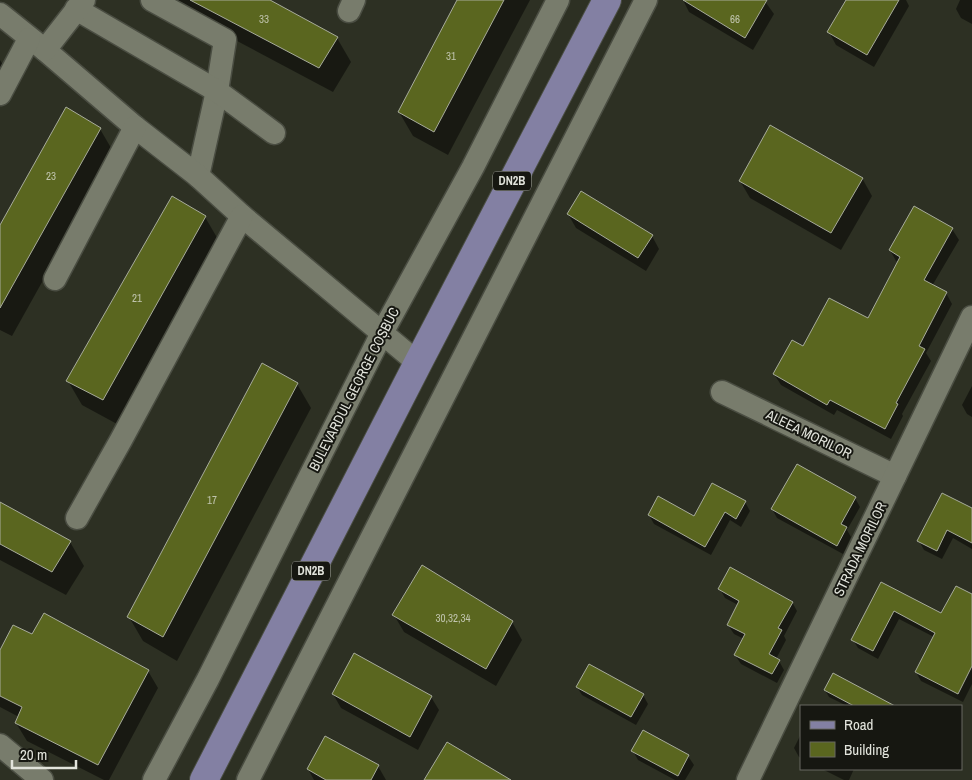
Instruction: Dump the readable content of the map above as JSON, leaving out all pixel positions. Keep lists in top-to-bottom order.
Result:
{
  "streets": {
    "main road": ["DN2B"],
    "street": ["BULEVARDUL GEORGE COȘBUC", "ALEEA MORILOR", "STRADA MORILOR"]
  },
  "crossings": [
    ["ALEEA MORILOR", "STRADA MORILOR"]
  ],
  "house_numbers": [
    "33",
    "66",
    "31",
    "23",
    "21",
    "17",
    "30,32,34"
  ],
  "legend": ["Road", "Building"],
  "scale_bar": "20 m"
}
